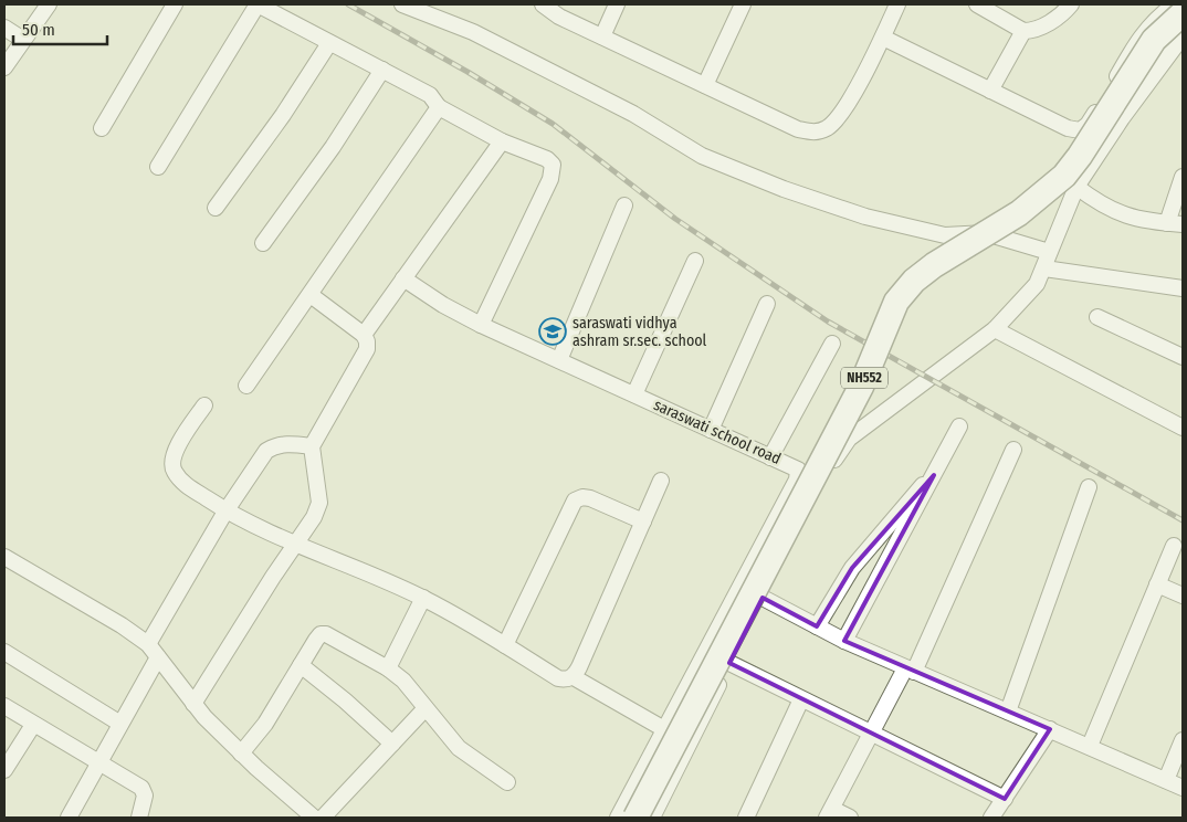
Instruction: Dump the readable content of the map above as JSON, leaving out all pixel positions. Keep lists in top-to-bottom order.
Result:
{
  "streets": {
    "highway": ["NH552"],
    "street": ["saraswati school road"]
  },
  "places": {
    "school or university": ["saraswati vidhya ashram sr.sec. school"]
  },
  "scale_bar": "50 m"
}
